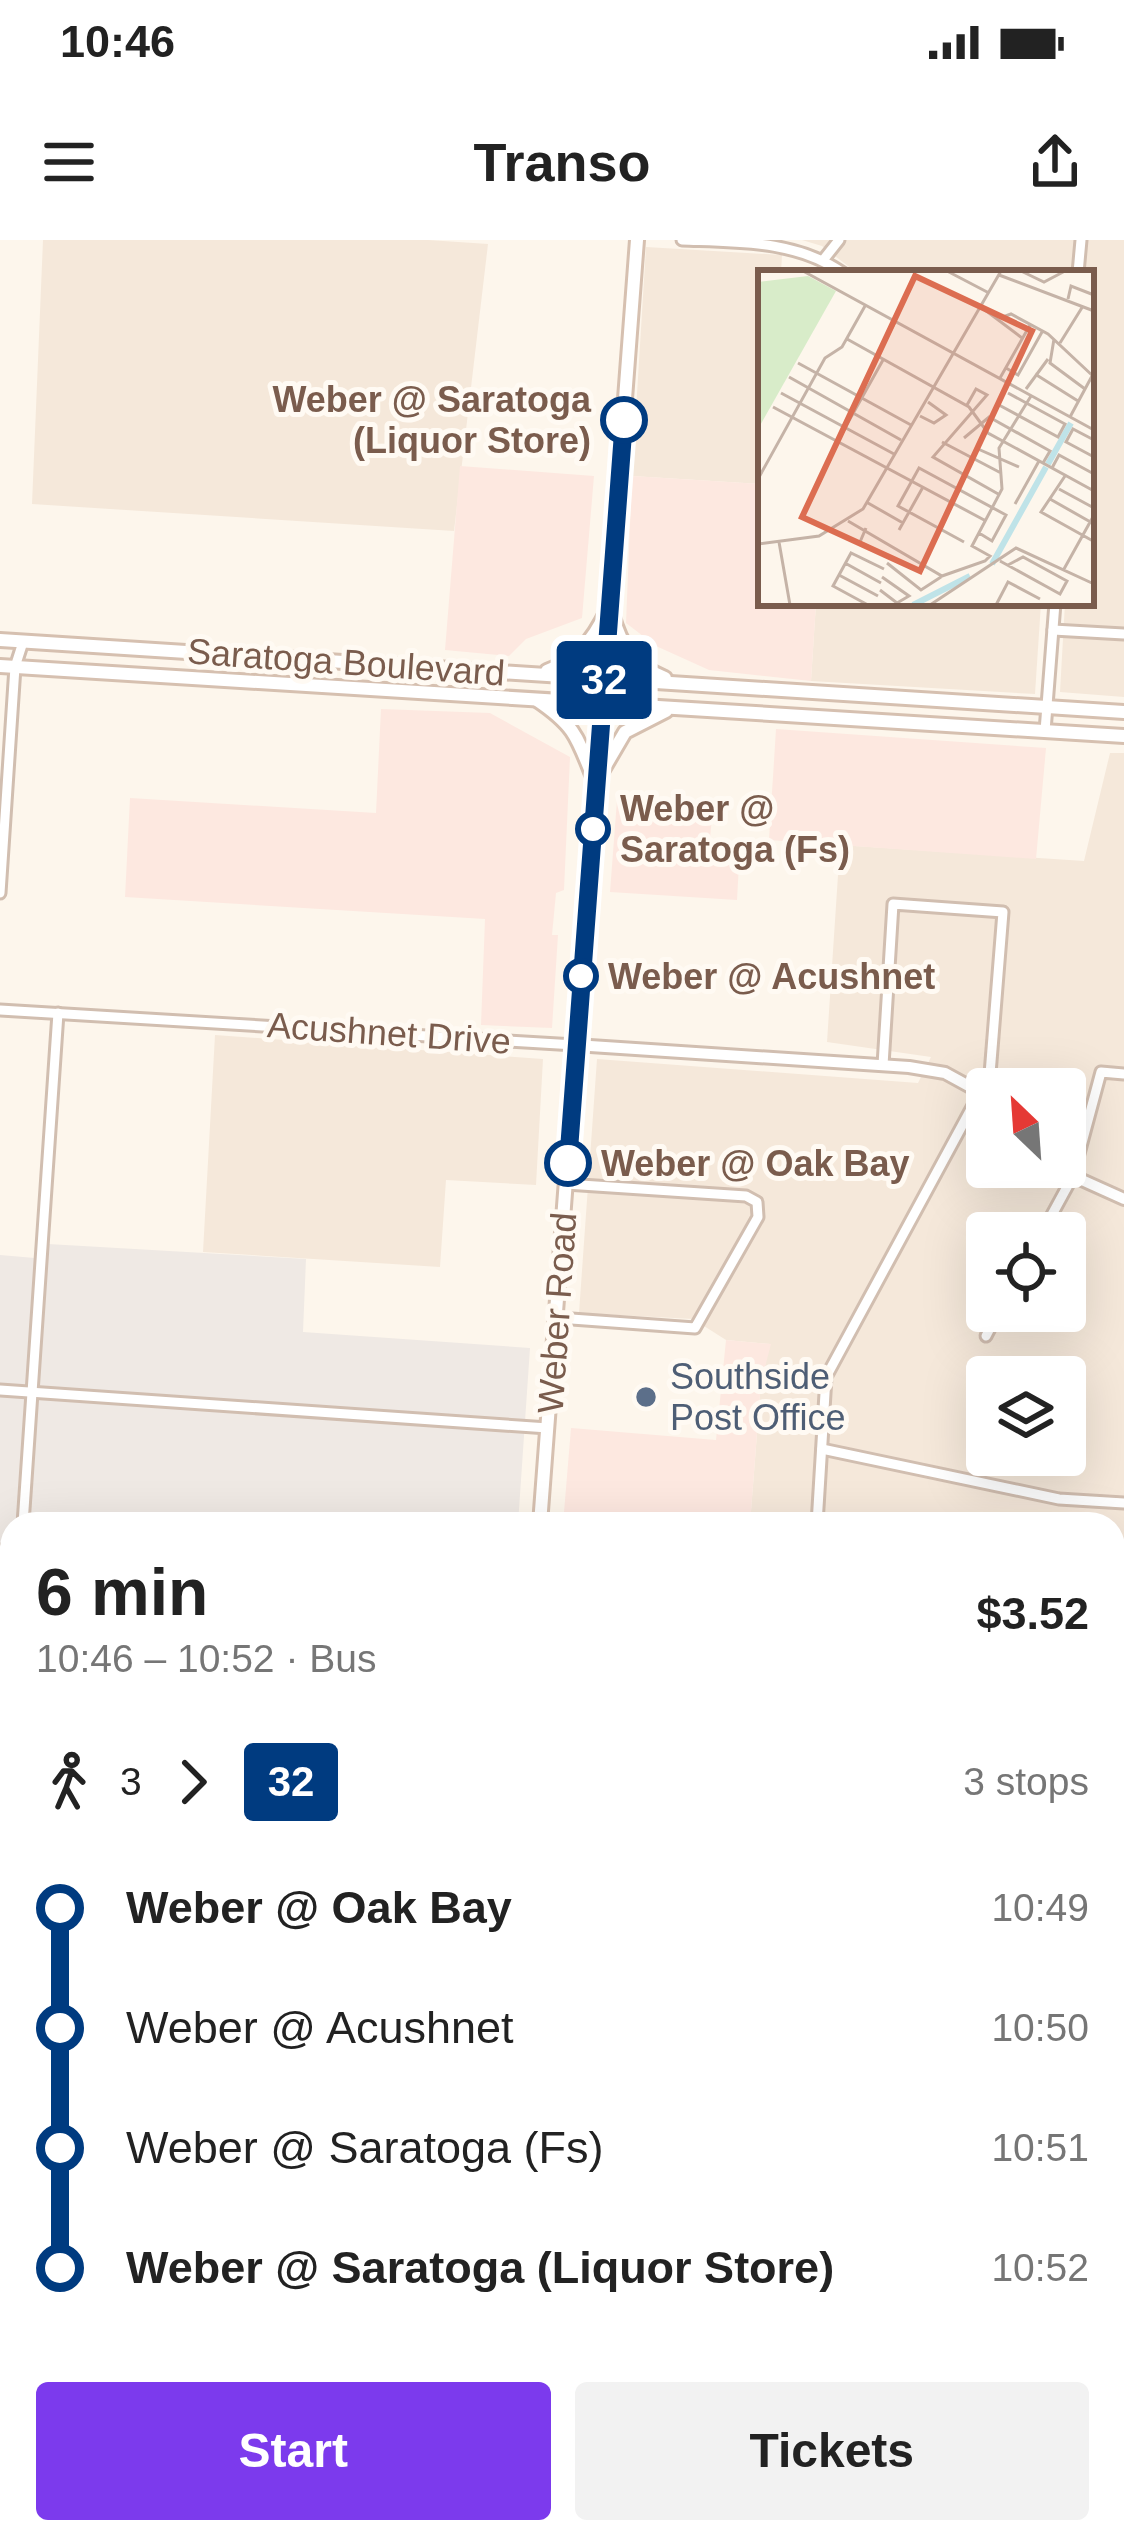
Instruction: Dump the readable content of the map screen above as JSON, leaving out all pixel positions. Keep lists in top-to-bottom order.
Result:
{
  "streets": {
    "main road": ["Saratoga Boulevard", "Weber Road"],
    "street": ["Acushnet Drive"]
  },
  "crossings": [
    ["Saratoga Boulevard", "Weber Road"],
    ["Acushnet Drive", "Weber Road"]
  ],
  "places": [
    "Weber @ Saratoga (Liquor Store)",
    "Weber @ Saratoga (Fs)",
    "Weber @ Acushnet",
    "Weber @ Oak Bay",
    "Southside Post Office"
  ],
  "lines": ["bus line 32"],
  "north": "top left",
  "page": {
    "status": "10:46",
    "header": "Transo",
    "on_map": "32",
    "heading": ["6 min", "10:46 – 10:52 · Bus", "$3.52"],
    "legs": ["3", "32", "3 stops"],
    "list": [
      {
        "name": "Weber @ Oak Bay",
        "value": "10:49"
      },
      {
        "name": "Weber @ Acushnet",
        "value": "10:50"
      },
      {
        "name": "Weber @ Saratoga (Fs)",
        "value": "10:51"
      },
      {
        "name": "Weber @ Saratoga (Liquor Store)",
        "value": "10:52"
      }
    ],
    "buttons": ["Start", "Tickets"]
  }
}
